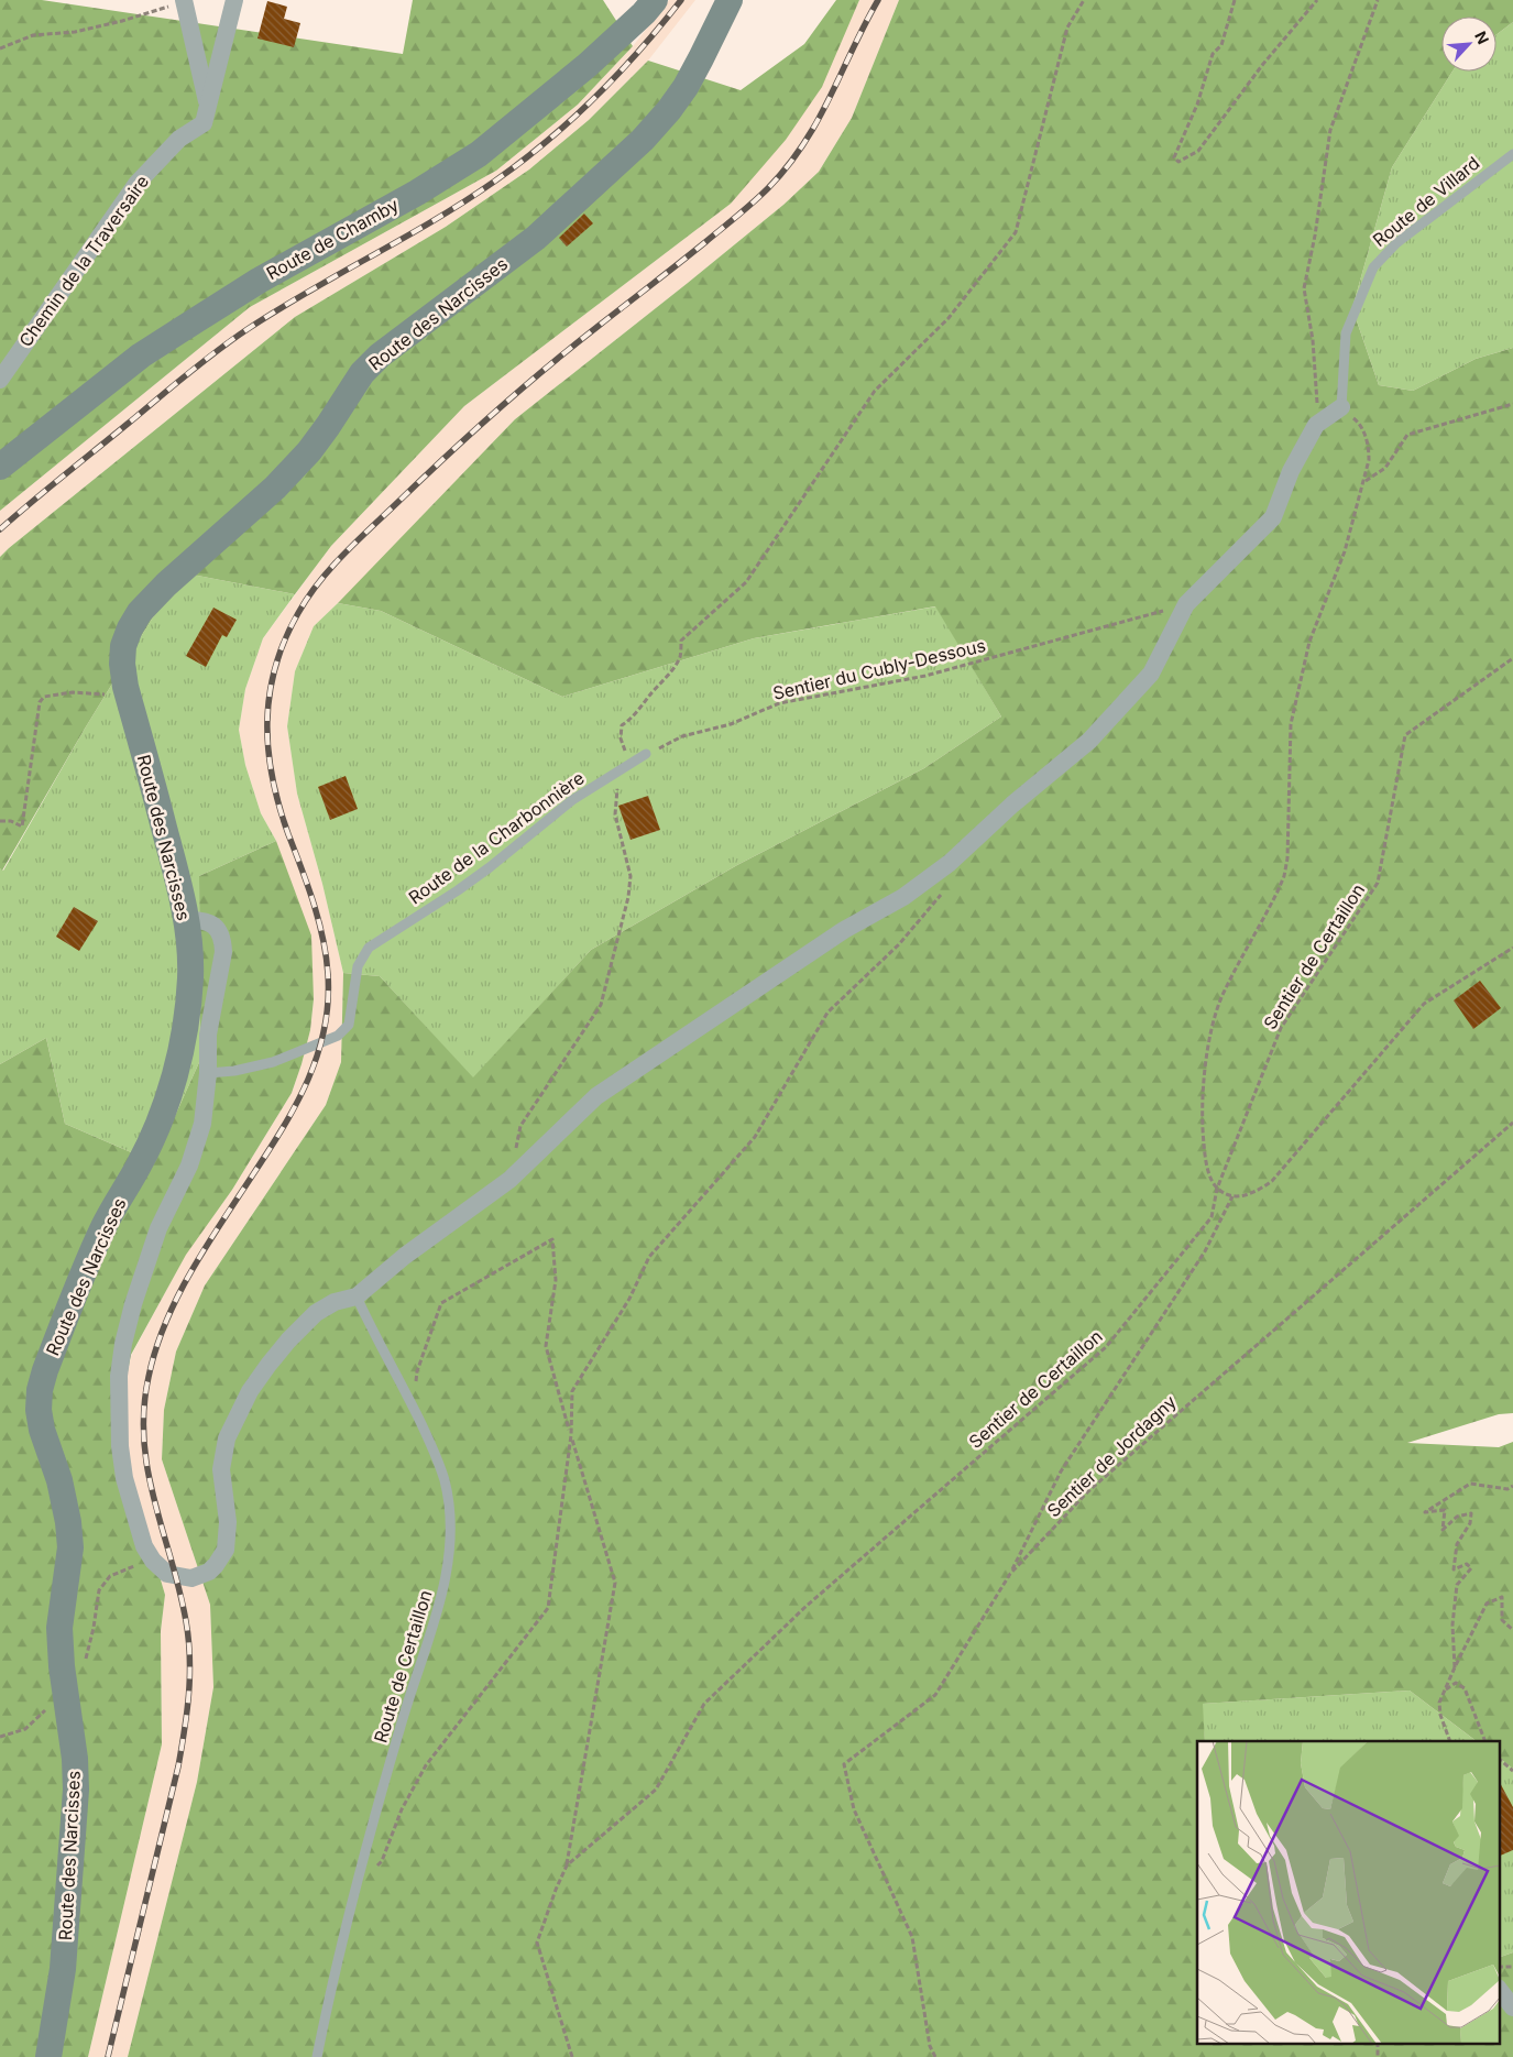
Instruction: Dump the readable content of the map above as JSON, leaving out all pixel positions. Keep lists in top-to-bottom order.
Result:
{
  "streets": {
    "street": ["Route de Chamby", "Chemin de la Traversaire", "Route des Narcisses"],
    "lane": ["Route de Villard", "Route de la Charbonnière", "Route de Certaillon"],
    "path": ["Sentier du Cubly-Dessous", "Sentier de Certaillon", "Sentier de Jordagny"]
  },
  "crossings": [
    ["Sentier du Cubly-Dessous", "Route de la Charbonnière"]
  ],
  "north": "top right"
}
